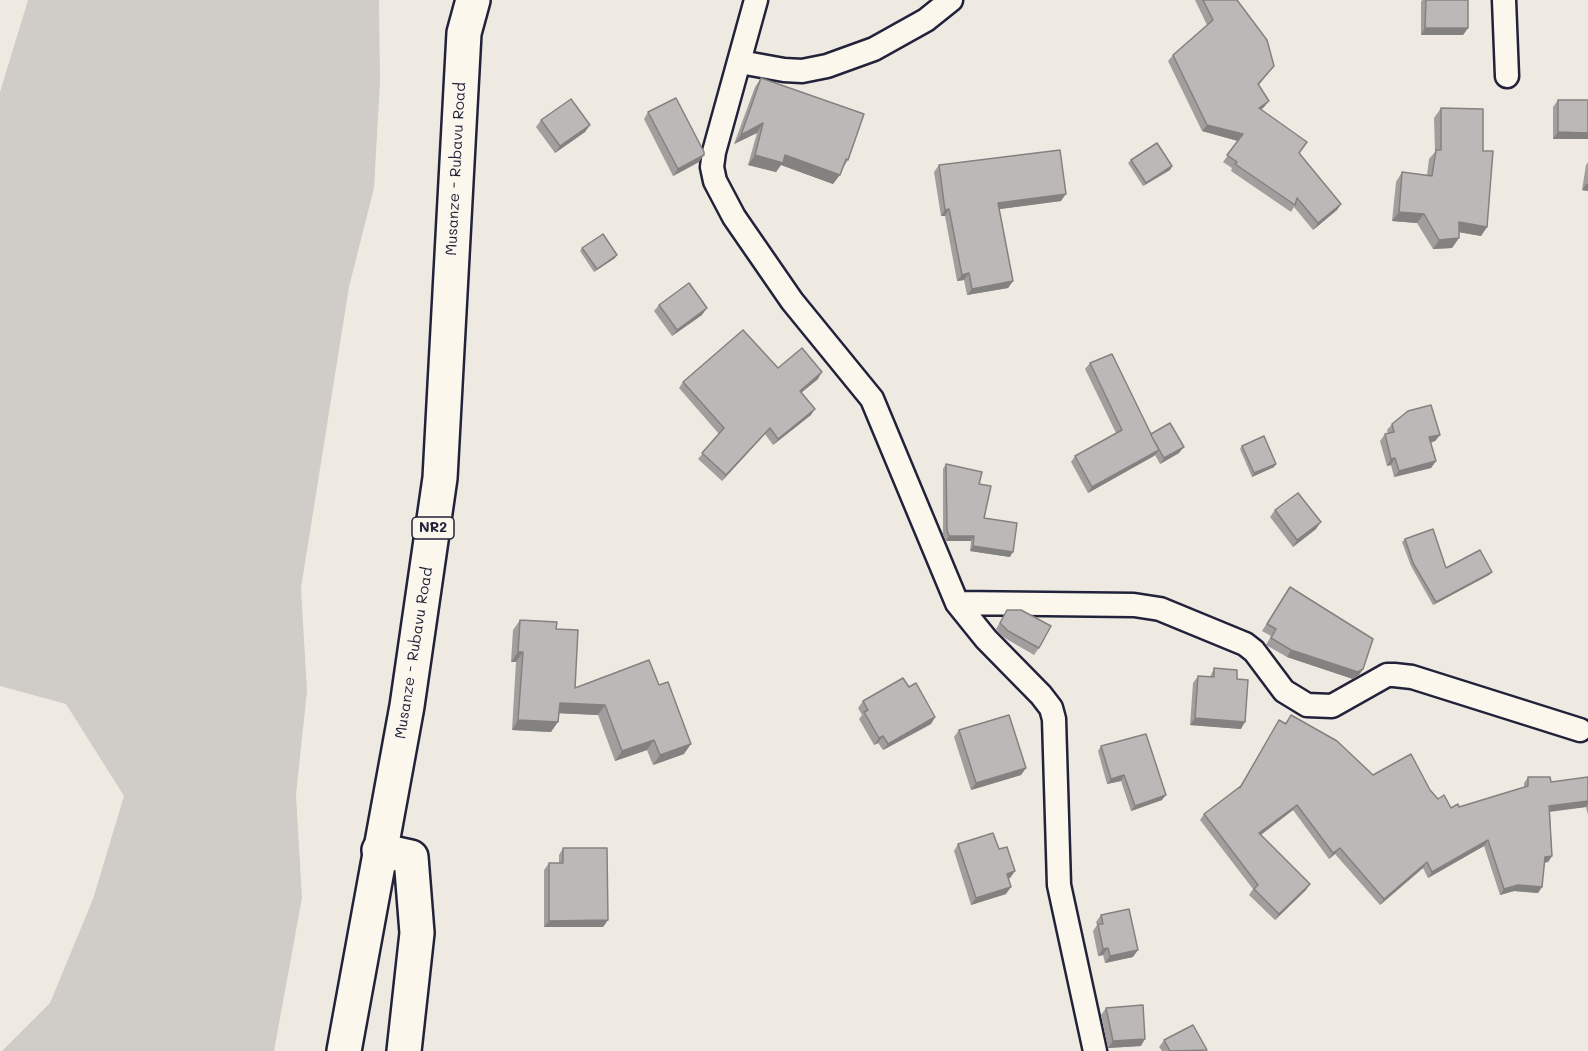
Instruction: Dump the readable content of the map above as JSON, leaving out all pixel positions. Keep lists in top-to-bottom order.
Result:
{
  "streets": {
    "main road": ["Musanze - Rubavu Road", "NR2"]
  }
}
